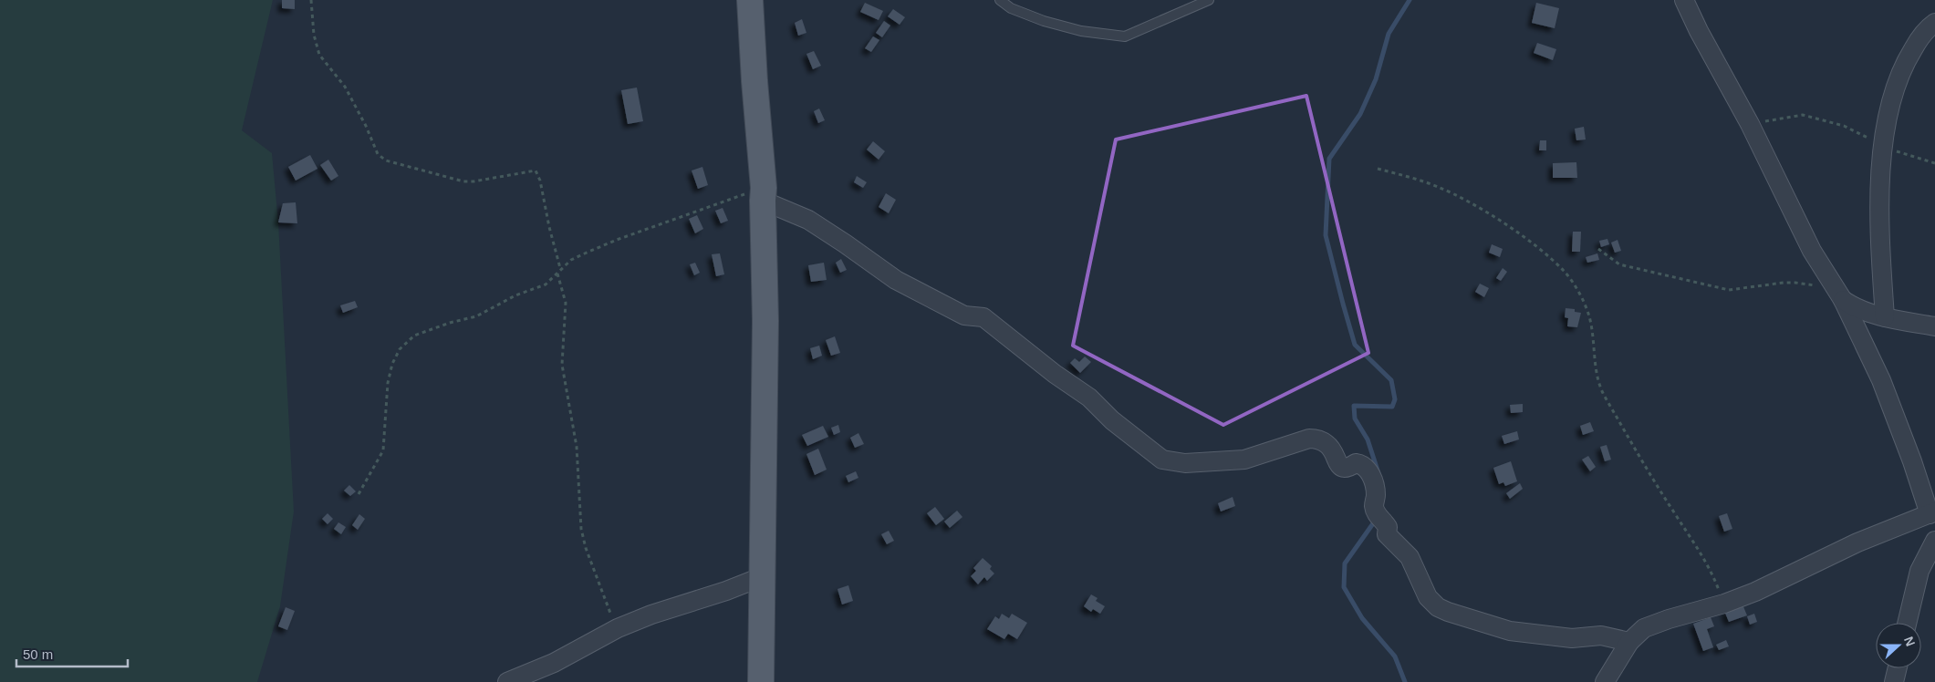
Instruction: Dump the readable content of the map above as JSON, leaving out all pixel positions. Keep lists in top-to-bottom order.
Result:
{
  "scale_bar": "50 m",
  "north": "right"
}
